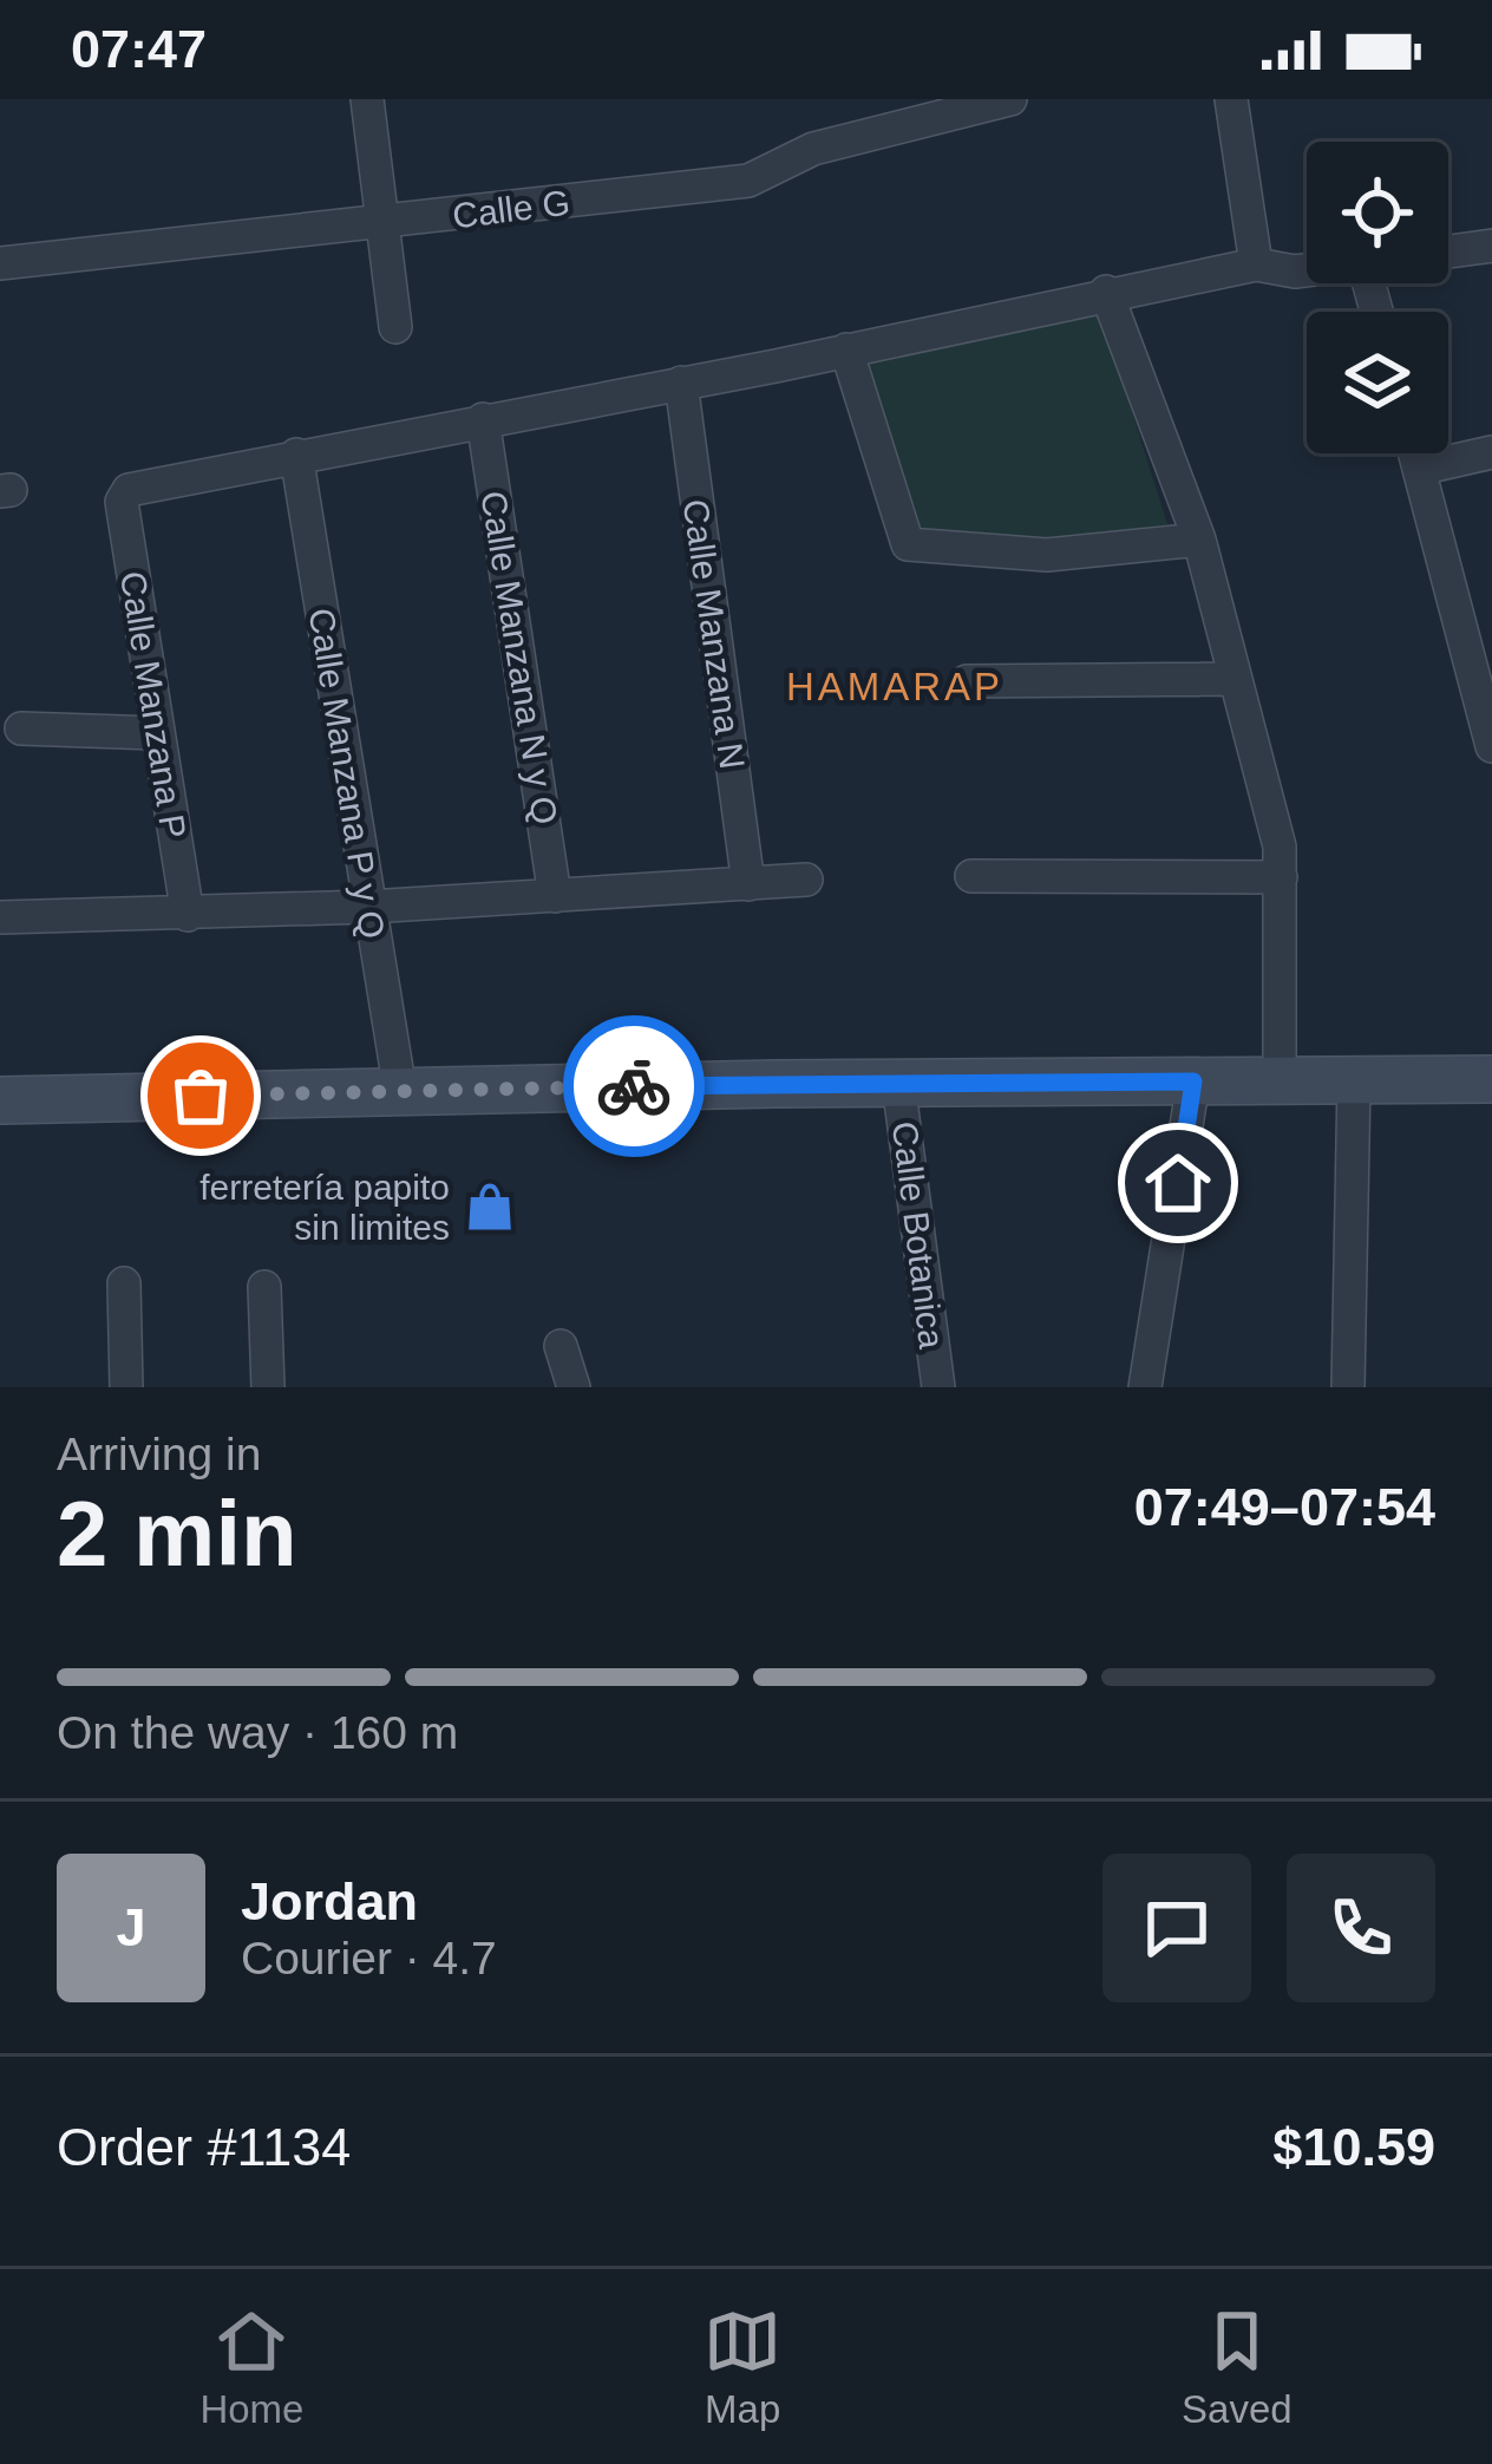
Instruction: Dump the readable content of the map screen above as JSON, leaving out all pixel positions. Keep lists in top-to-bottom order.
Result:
{
  "streets": {
    "street": [
      "Calle G",
      "Calle Manzana N",
      "Calle Manzana N y Q",
      "Calle Manzana P",
      "Calle Manzana P y Q",
      "Calle Botanica"
    ]
  },
  "crossings": [
    ["Calle Manzana P", "Calle Manzana P y Q"]
  ],
  "districts": ["HAMARAP"],
  "places": {
    "shop": ["ferretería papito sin limites"]
  },
  "page": {
    "status": "07:47",
    "heading": ["2 min", "Arriving in", "07:49–07:54"],
    "panel": [
      "Jordan",
      "Courier · 4.7",
      "Order #1134",
      "$10.59"
    ],
    "bar": "On the way · 160 m",
    "round": "J",
    "tabs": ["Home", "Map", "Saved"]
  }
}
